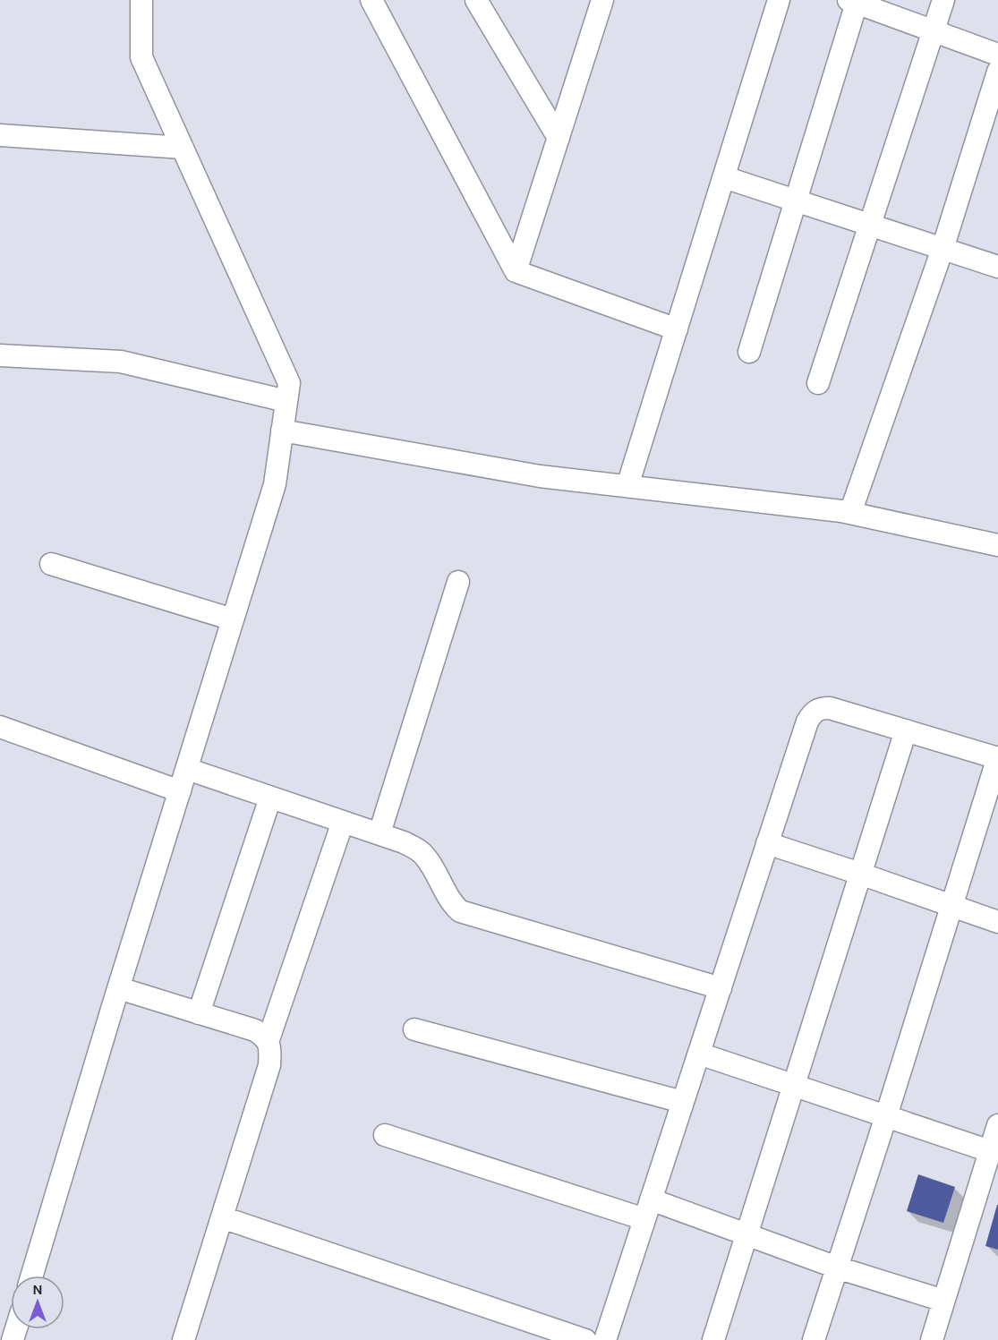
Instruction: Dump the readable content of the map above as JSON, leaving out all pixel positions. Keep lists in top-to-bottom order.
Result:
{
  "north": "top"
}
